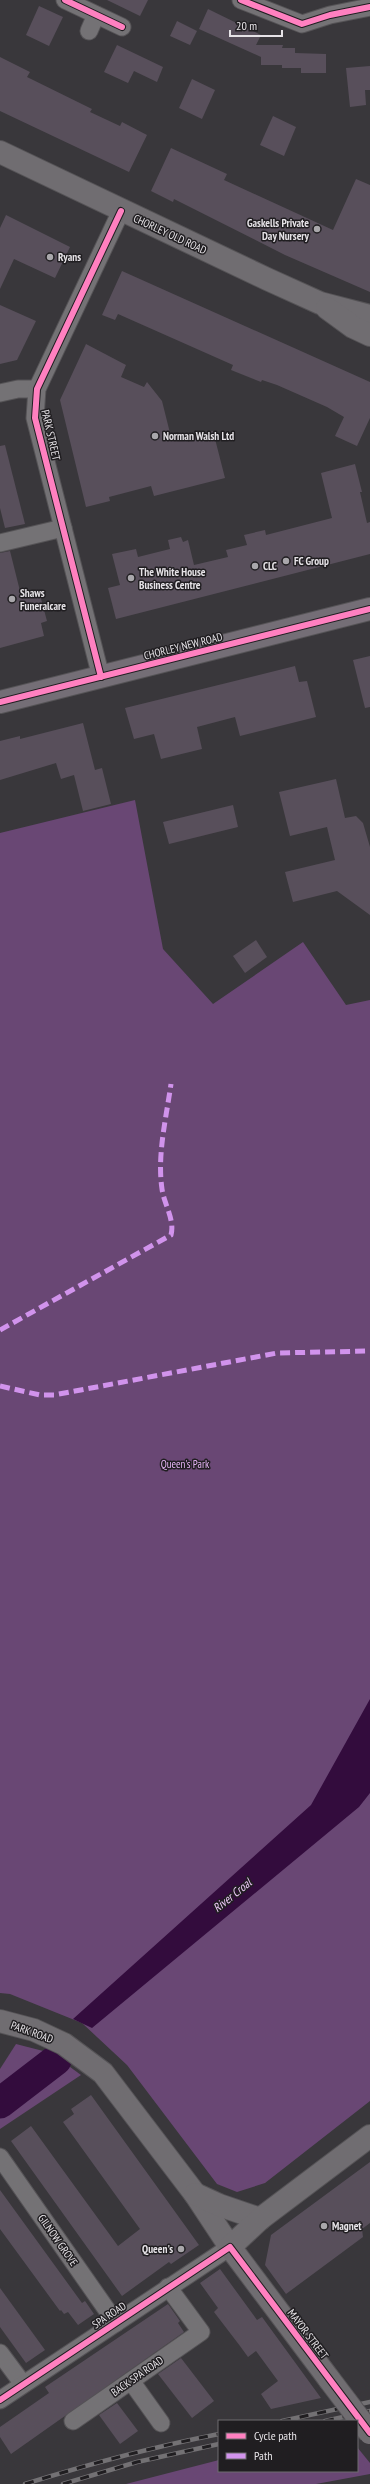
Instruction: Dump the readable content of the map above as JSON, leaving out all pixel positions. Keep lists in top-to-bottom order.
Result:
{
  "streets": {
    "main road": [
      "CHORLEY OLD ROAD",
      "CHORLEY NEW ROAD",
      "PARK ROAD",
      "SPA ROAD",
      "MAYOR STREET"
    ],
    "street": ["PARK STREET", "GILNOW GROVE", "BACK SPA ROAD"]
  },
  "crossings": [
    ["CHORLEY OLD ROAD", "PARK STREET"],
    ["PARK STREET", "CHORLEY NEW ROAD"],
    ["PARK ROAD", "MAYOR STREET"],
    ["GILNOW GROVE", "SPA ROAD"],
    ["SPA ROAD", "MAYOR STREET"],
    ["SPA ROAD", "BACK SPA ROAD"]
  ],
  "water": ["River Croal"],
  "parks": ["Queen's Park"],
  "places": [
    "Gaskells Private Day Nursery",
    "Ryans",
    "Norman Walsh Ltd",
    "FC Group",
    "CLC",
    "The White House Business Centre",
    "Shaws Funeralcare",
    "Magnet",
    "Queen's"
  ],
  "legend": ["Cycle path", "Path"],
  "scale_bar": "20 m"
}
